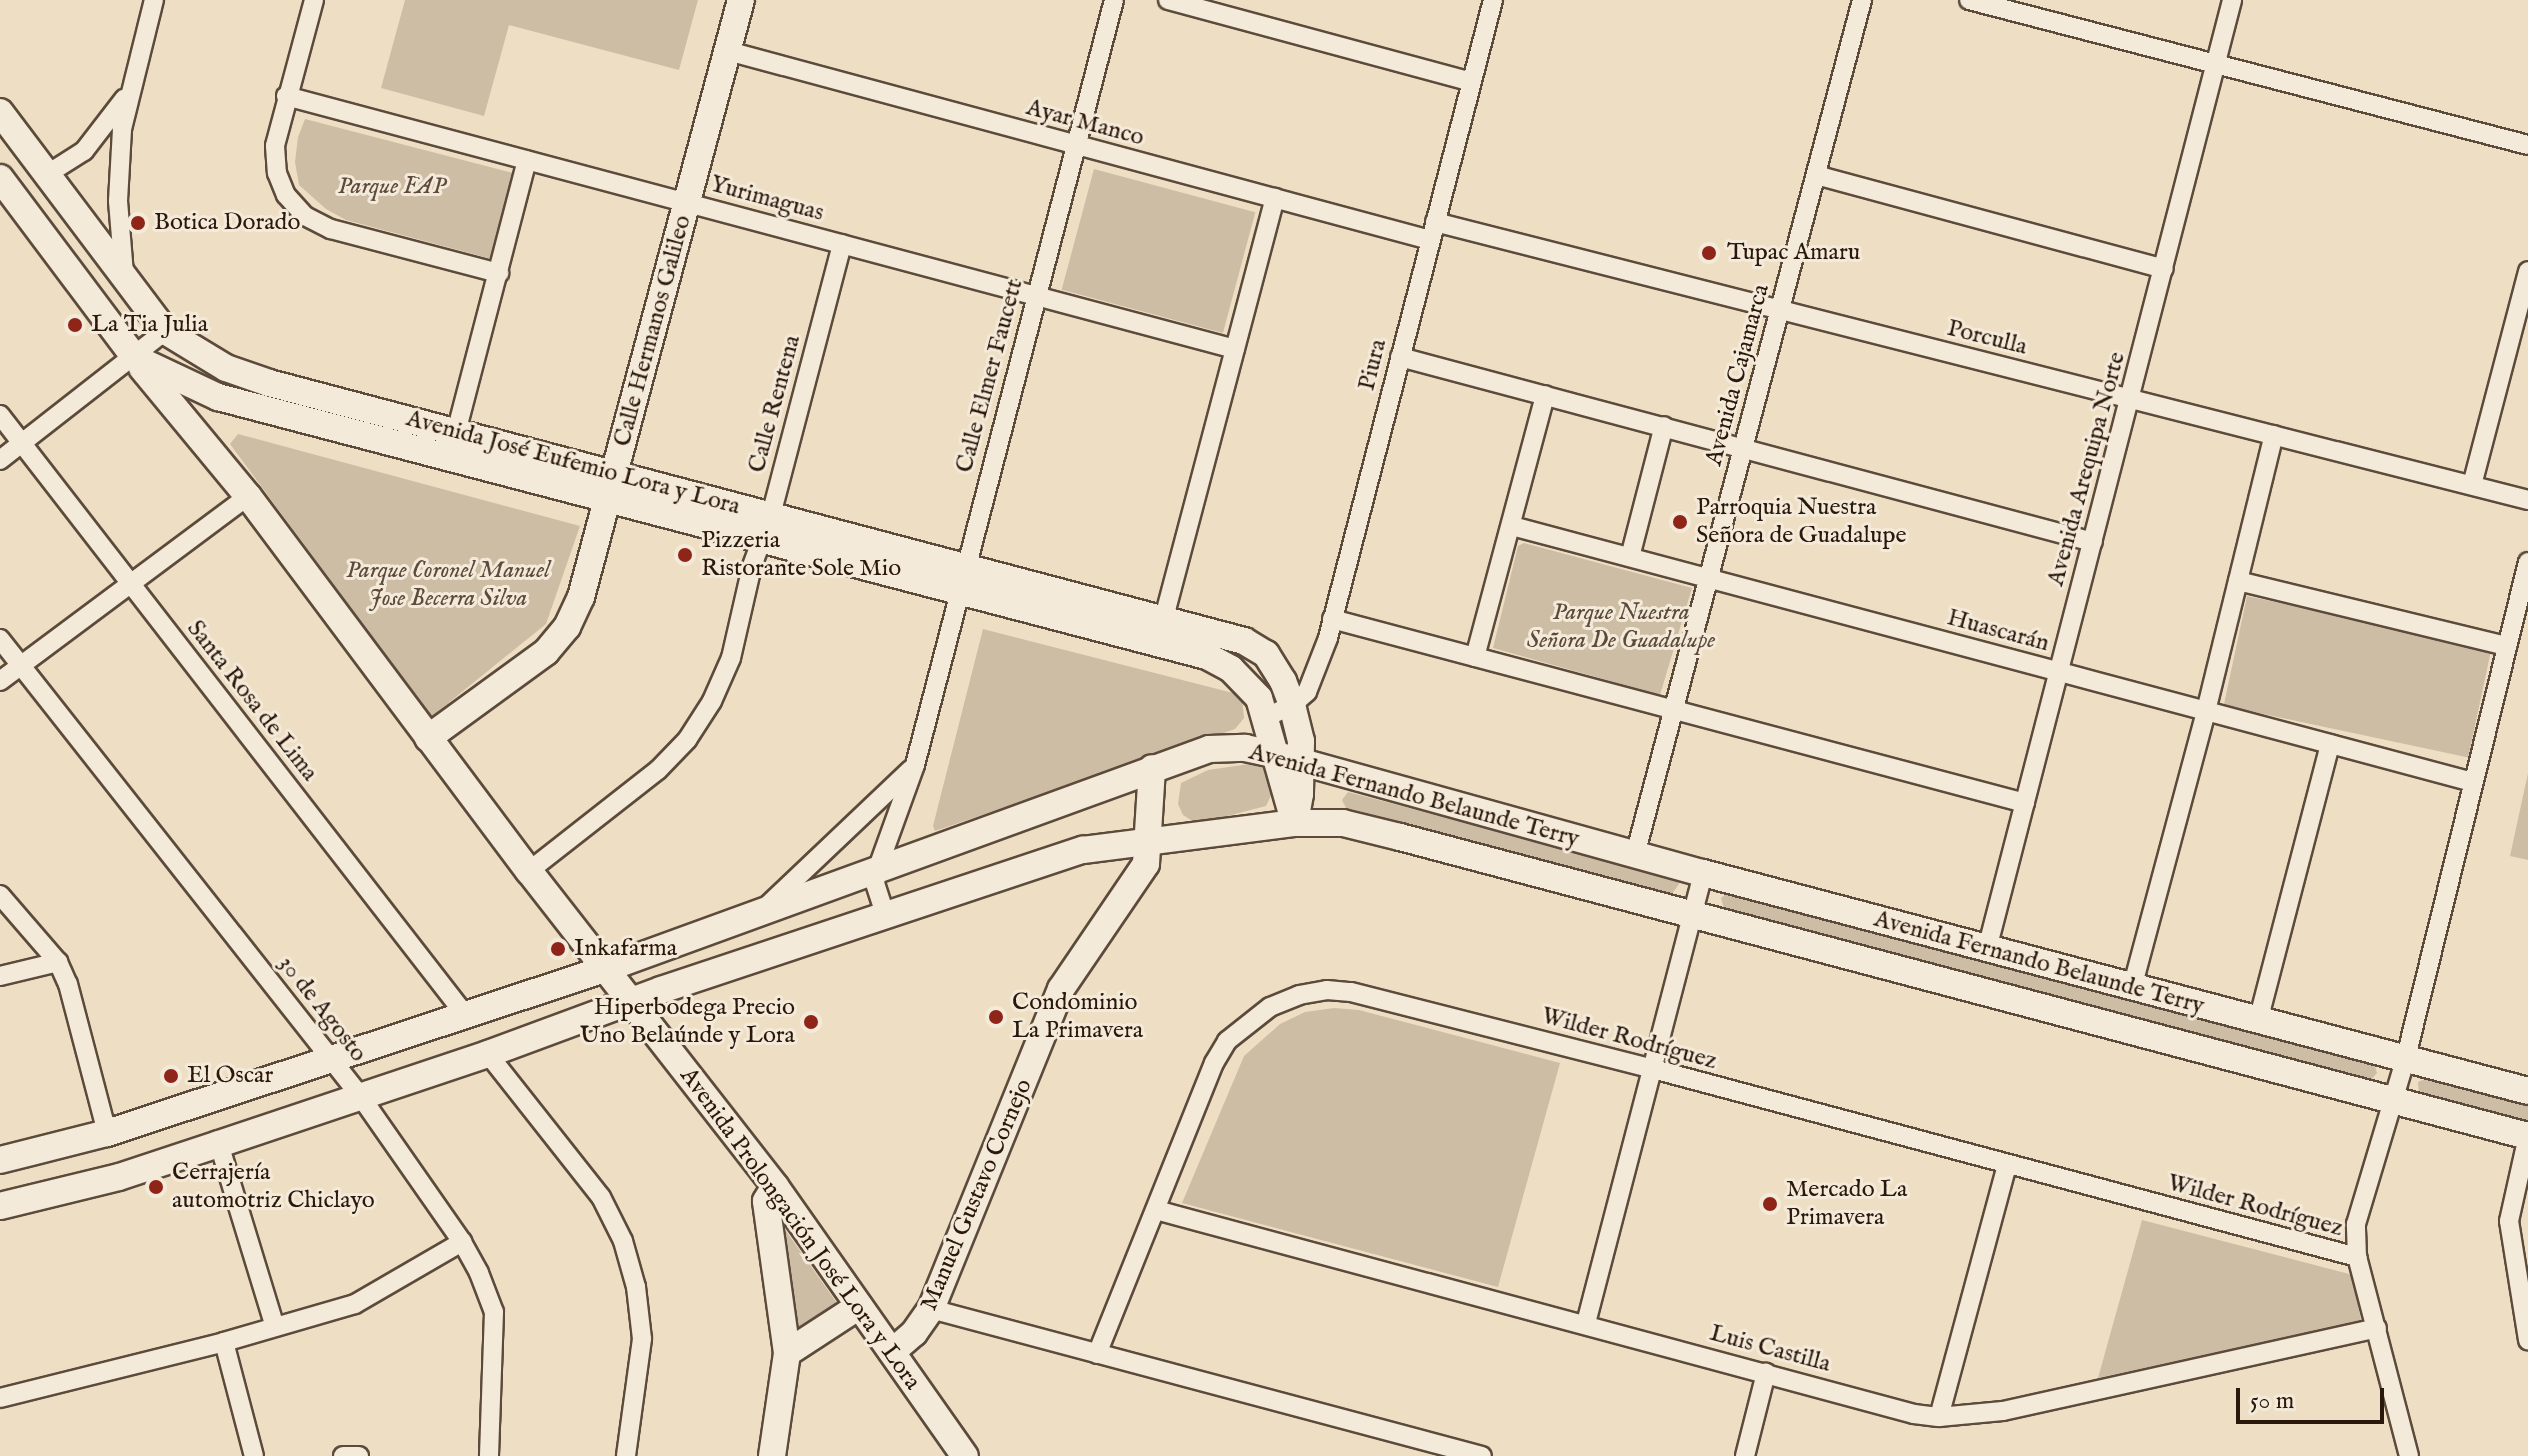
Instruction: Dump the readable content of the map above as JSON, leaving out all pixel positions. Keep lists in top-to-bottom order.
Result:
{
  "streets": {
    "main road": [
      "Calle Hermanos Galileo",
      "Avenida José Eufemio Lora y Lora",
      "Avenida Fernando Belaunde Terry",
      "Manuel Gustavo Cornejo",
      "Avenida Prolongación José Lora y Lora"
    ],
    "street": [
      "Ayar Manco",
      "Yurimaguas",
      "Porculla",
      "Piura",
      "Avenida Cajamarca",
      "Calle Elmer Faucett",
      "Calle Rentena",
      "Avenida Arequipa Norte",
      "Huascarán",
      "Santa Rosa de Lima",
      "30 de Agosto",
      "Wilder Rodríguez",
      "Luis Castilla"
    ]
  },
  "crossings": [
    ["Ayar Manco", "Calle Hermanos Galileo"],
    ["Ayar Manco", "Porculla"],
    ["Ayar Manco", "Piura"],
    ["Ayar Manco", "Calle Elmer Faucett"],
    ["Yurimaguas", "Calle Hermanos Galileo"],
    ["Yurimaguas", "Calle Elmer Faucett"],
    ["Yurimaguas", "Calle Rentena"],
    ["Calle Hermanos Galileo", "Avenida José Eufemio Lora y Lora"],
    ["Calle Hermanos Galileo", "Avenida Prolongación José Lora y Lora"],
    ["Porculla", "Piura"],
    ["Porculla", "Avenida Cajamarca"],
    ["Porculla", "Avenida Arequipa Norte"],
    ["Piura", "Avenida José Eufemio Lora y Lora"],
    ["Avenida Cajamarca", "Huascarán"],
    ["Avenida Cajamarca", "Avenida Fernando Belaunde Terry"],
    ["Calle Elmer Faucett", "Avenida José Eufemio Lora y Lora"],
    ["Calle Elmer Faucett", "Avenida Fernando Belaunde Terry"],
    ["Calle Rentena", "Avenida José Eufemio Lora y Lora"],
    ["Calle Rentena", "Avenida Prolongación José Lora y Lora"],
    ["Avenida José Eufemio Lora y Lora", "Avenida Fernando Belaunde Terry"],
    ["Avenida José Eufemio Lora y Lora", "Avenida Prolongación José Lora y Lora"],
    ["Avenida Arequipa Norte", "Huascarán"],
    ["Avenida Arequipa Norte", "Avenida Fernando Belaunde Terry"],
    ["Santa Rosa de Lima", "Avenida Fernando Belaunde Terry"],
    ["Avenida Fernando Belaunde Terry", "30 de Agosto"],
    ["Avenida Fernando Belaunde Terry", "Manuel Gustavo Cornejo"],
    ["Avenida Fernando Belaunde Terry", "Avenida Prolongación José Lora y Lora"],
    ["Wilder Rodríguez", "Luis Castilla"],
    ["Manuel Gustavo Cornejo", "Avenida Prolongación José Lora y Lora"]
  ],
  "parks": ["Parque FAP", "Parque Coronel Manuel Jose Becerra Silva", "Parque Nuestra Señora De Guadalupe"],
  "places": [
    "Botica Dorado",
    "Tupac Amaru",
    "La Tia Julia",
    "Parroquia Nuestra Señora de Guadalupe",
    "Pizzeria Ristorante Sole Mio",
    "Inkafarma",
    "Condominio La Primavera",
    "Hiperbodega Precio Uno Belaúnde y Lora",
    "El Oscar",
    "Cerrajería automotriz Chiclayo",
    "Mercado La Primavera"
  ],
  "scale_bar": "50 m"
}
